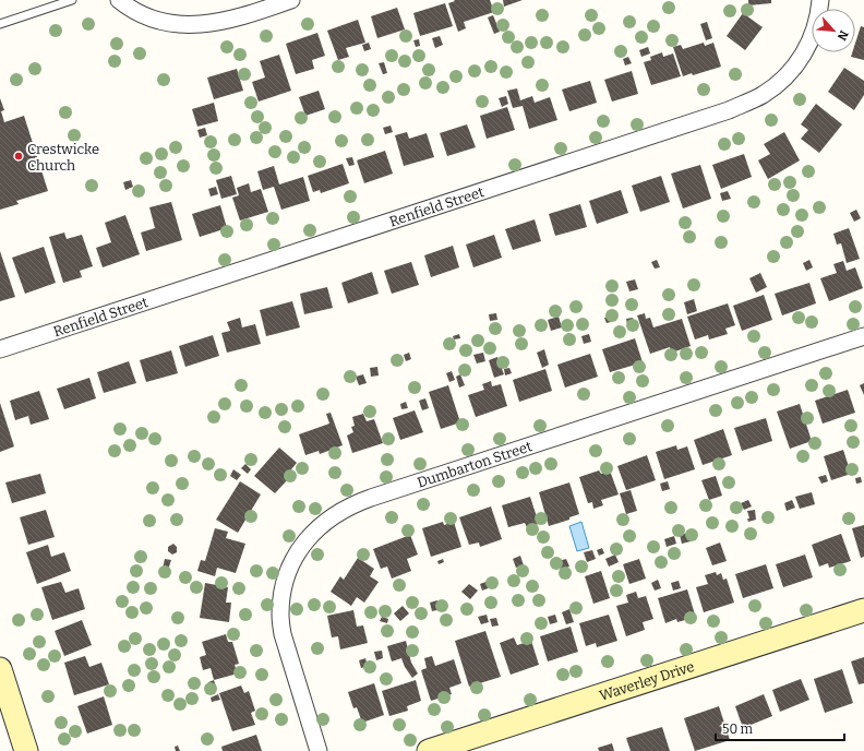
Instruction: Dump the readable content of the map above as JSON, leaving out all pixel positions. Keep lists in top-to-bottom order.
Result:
{
  "streets": {
    "street": ["Renfield Street", "Dumbarton Street", "Waverley Drive"]
  },
  "places": ["Crestwicke Church"],
  "scale_bar": "50 m",
  "north": "bottom right"
}
